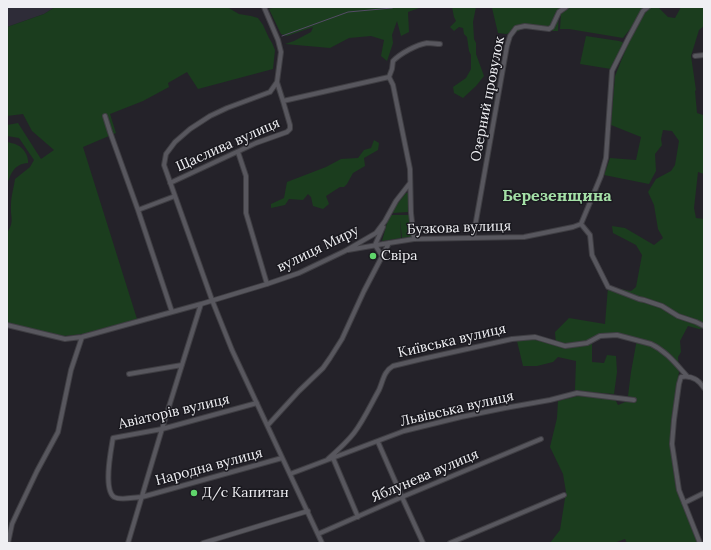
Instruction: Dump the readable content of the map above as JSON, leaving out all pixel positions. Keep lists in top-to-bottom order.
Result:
{
  "streets": {
    "street": [
      "Озерний провулок",
      "Щаслива вулиця",
      "Бузкова вулиця",
      "вулиця Миру",
      "Київська вулиця",
      "Львівська вулиця",
      "Авіаторів вулиця",
      "Народна вулиця",
      "Яблунева вулиця"
    ]
  },
  "crossings": [
    ["Озерний провулок", "Бузкова вулиця"],
    ["Щаслива вулиця", "Бузкова вулиця"],
    ["Щаслива вулиця", "вулиця Миру"],
    ["Щаслива вулиця", "Львівська вулиця"],
    ["Щаслива вулиця", "Авіаторів вулиця"],
    ["Щаслива вулиця", "Народна вулиця"],
    ["Щаслива вулиця", "Яблунева вулиця"],
    ["Київська вулиця", "Львівська вулиця"],
    ["Авіаторів вулиця", "Народна вулиця"]
  ],
  "districts": ["Березенщина"],
  "places": ["Свіра", "Д/с Капитан"]
}
